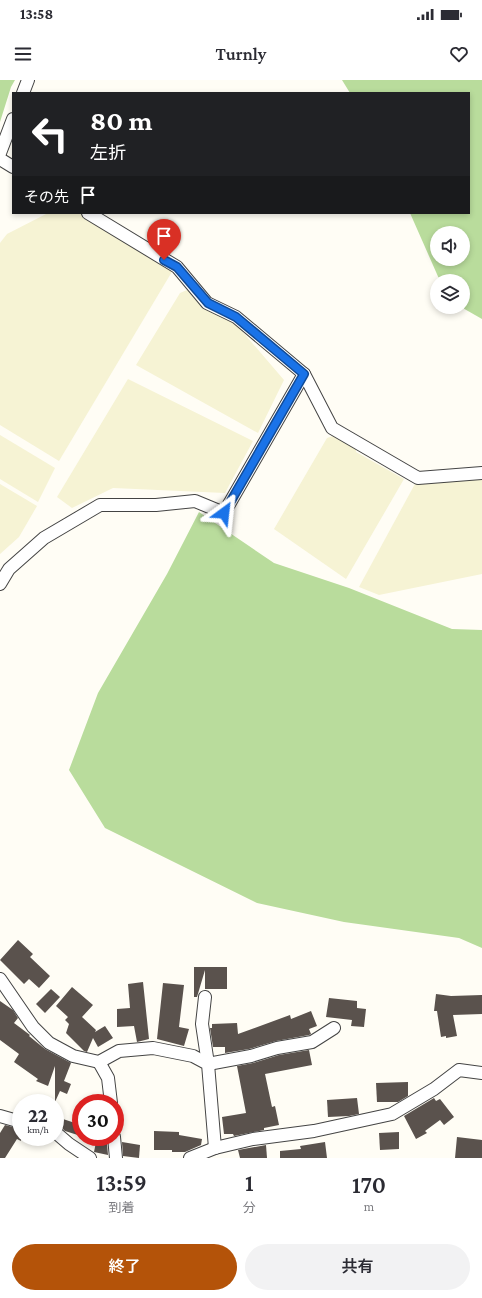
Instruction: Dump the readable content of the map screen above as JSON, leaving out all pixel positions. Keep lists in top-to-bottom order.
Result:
{
  "page": {
    "status": "13:58",
    "header": "Turnly",
    "turn": ["80 m", "左折"],
    "then": "その先",
    "speed": "22 km/h",
    "limit": "30",
    "eta": [
      "13:59",
      "到着",
      "1",
      "分",
      "170",
      "m"
    ],
    "buttons": ["終了", "共有"]
  }
}
